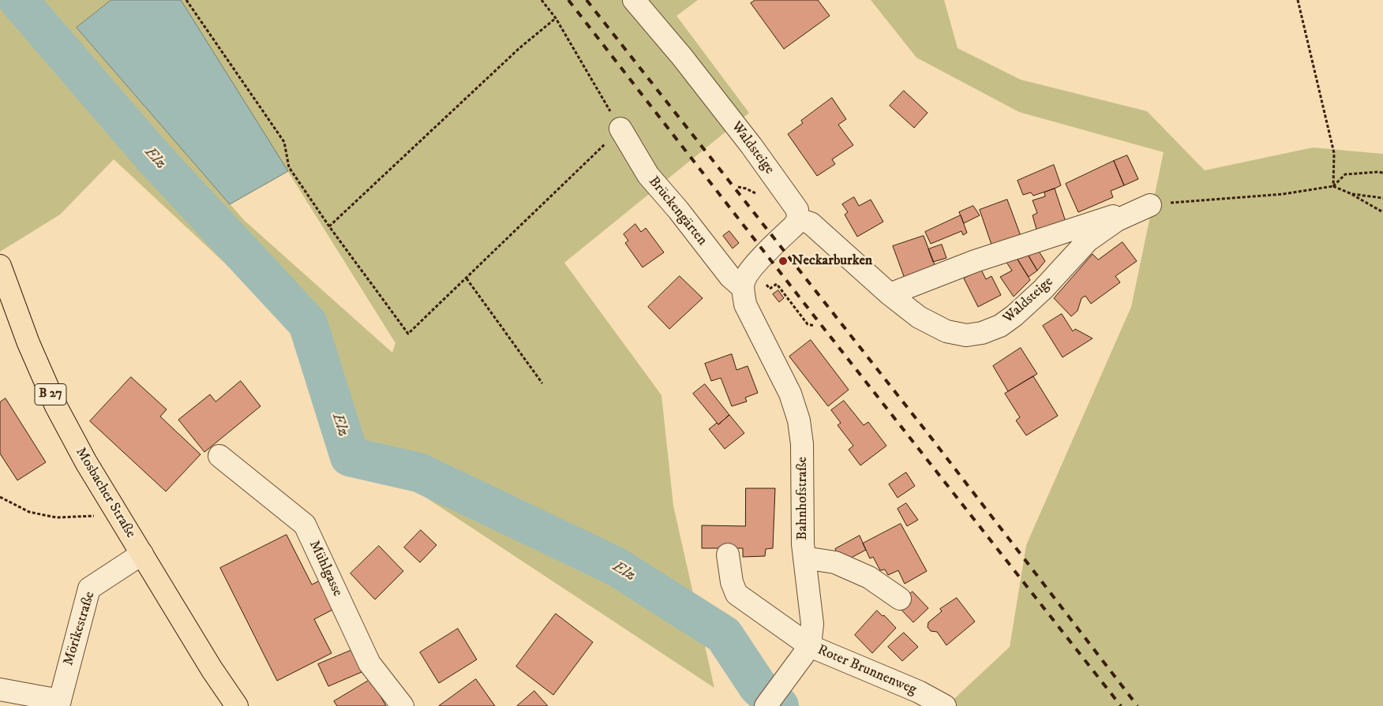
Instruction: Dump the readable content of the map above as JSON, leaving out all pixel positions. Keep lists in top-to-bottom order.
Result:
{
  "streets": {
    "main road": ["B 27", "Mosbacher Straße"],
    "street": [
      "Waldsteige",
      "Brückengärten",
      "Bahnhofstraße",
      "Mühlgasse",
      "Mörikestraße",
      "Roter Brunnenweg"
    ]
  },
  "crossings": [
    ["Brückengärten", "Bahnhofstraße"],
    ["Mosbacher Straße", "Mörikestraße"],
    ["Bahnhofstraße", "Roter Brunnenweg"]
  ],
  "water": ["Elz"],
  "places": ["Neckarburken"]
}
